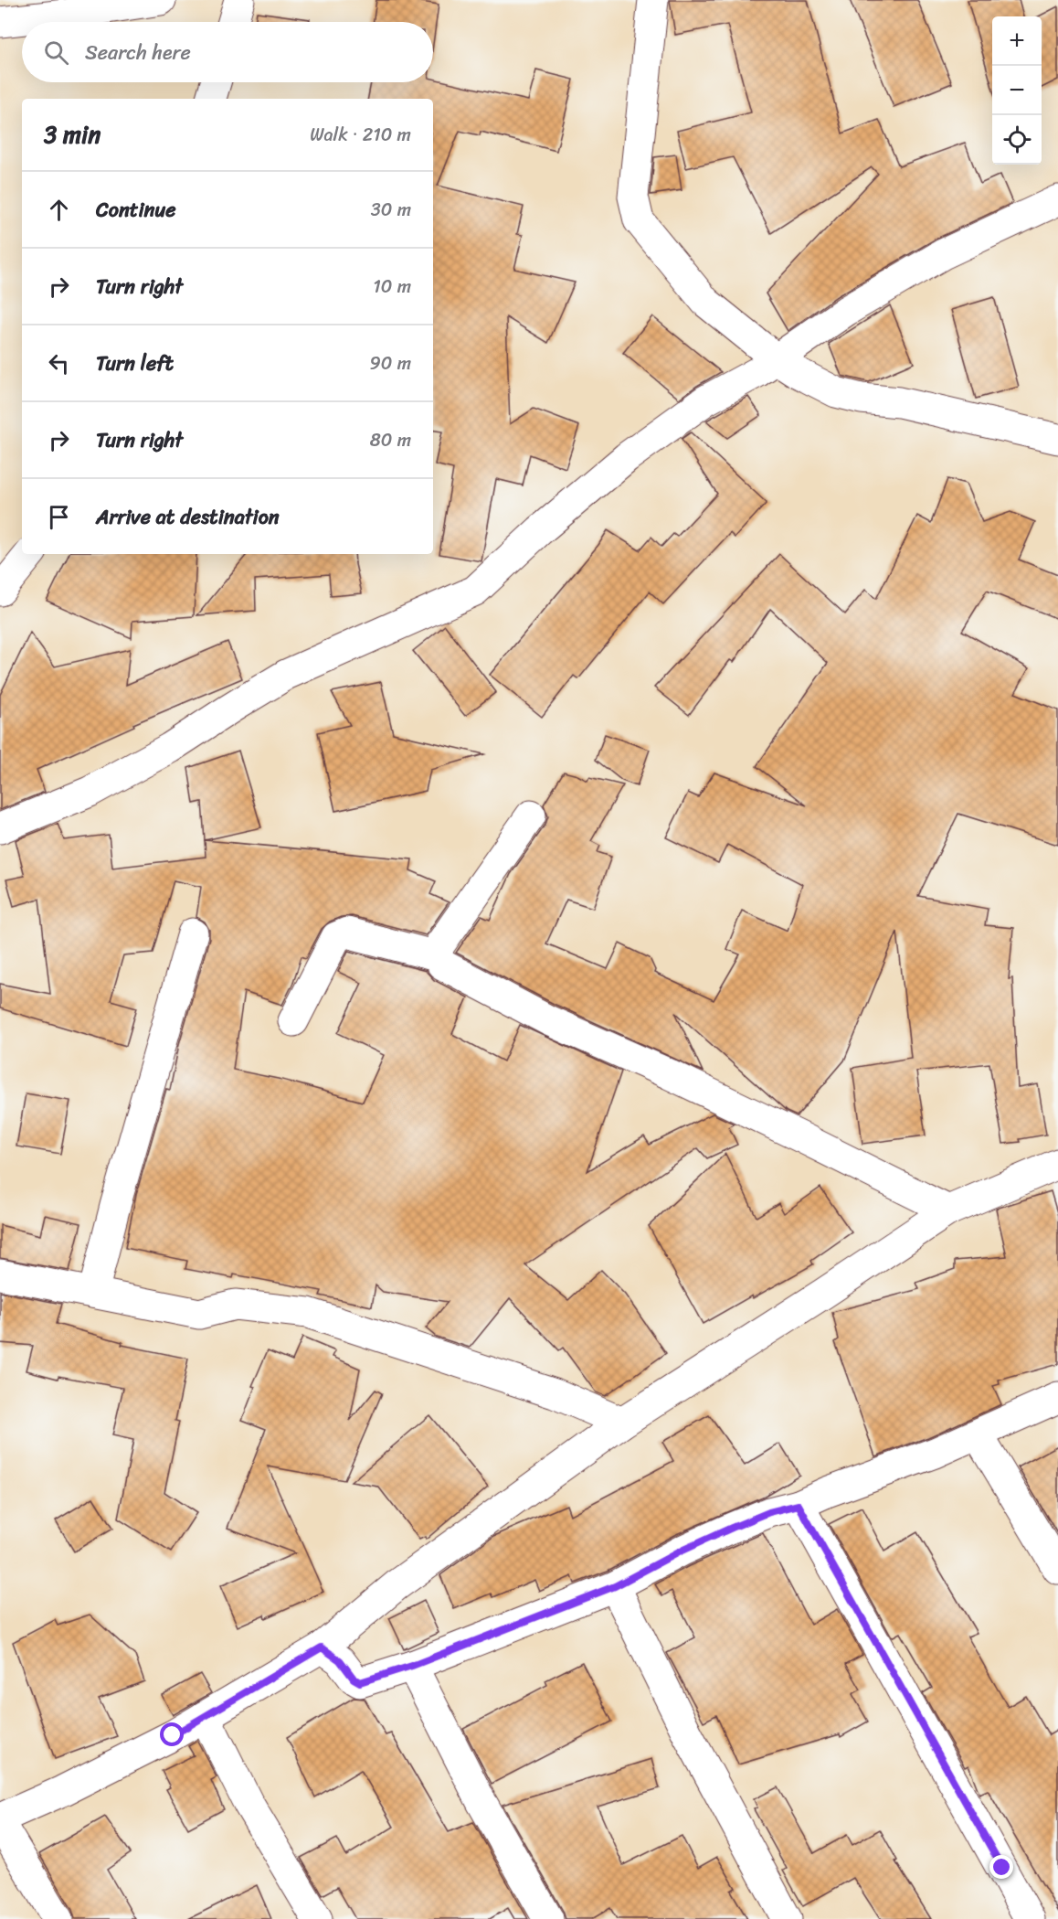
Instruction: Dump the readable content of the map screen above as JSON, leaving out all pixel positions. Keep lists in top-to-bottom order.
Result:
{
  "page": {
    "map_buttons": ["+", "−"],
    "search": "Search here",
    "heading": ["3 min", "Walk · 210 m"],
    "list": [
      ["Continue", "30 m"],
      ["Turn right", "10 m"],
      ["Turn left", "90 m"],
      ["Turn right", "80 m"],
      "Arrive at destination"
    ]
  }
}
